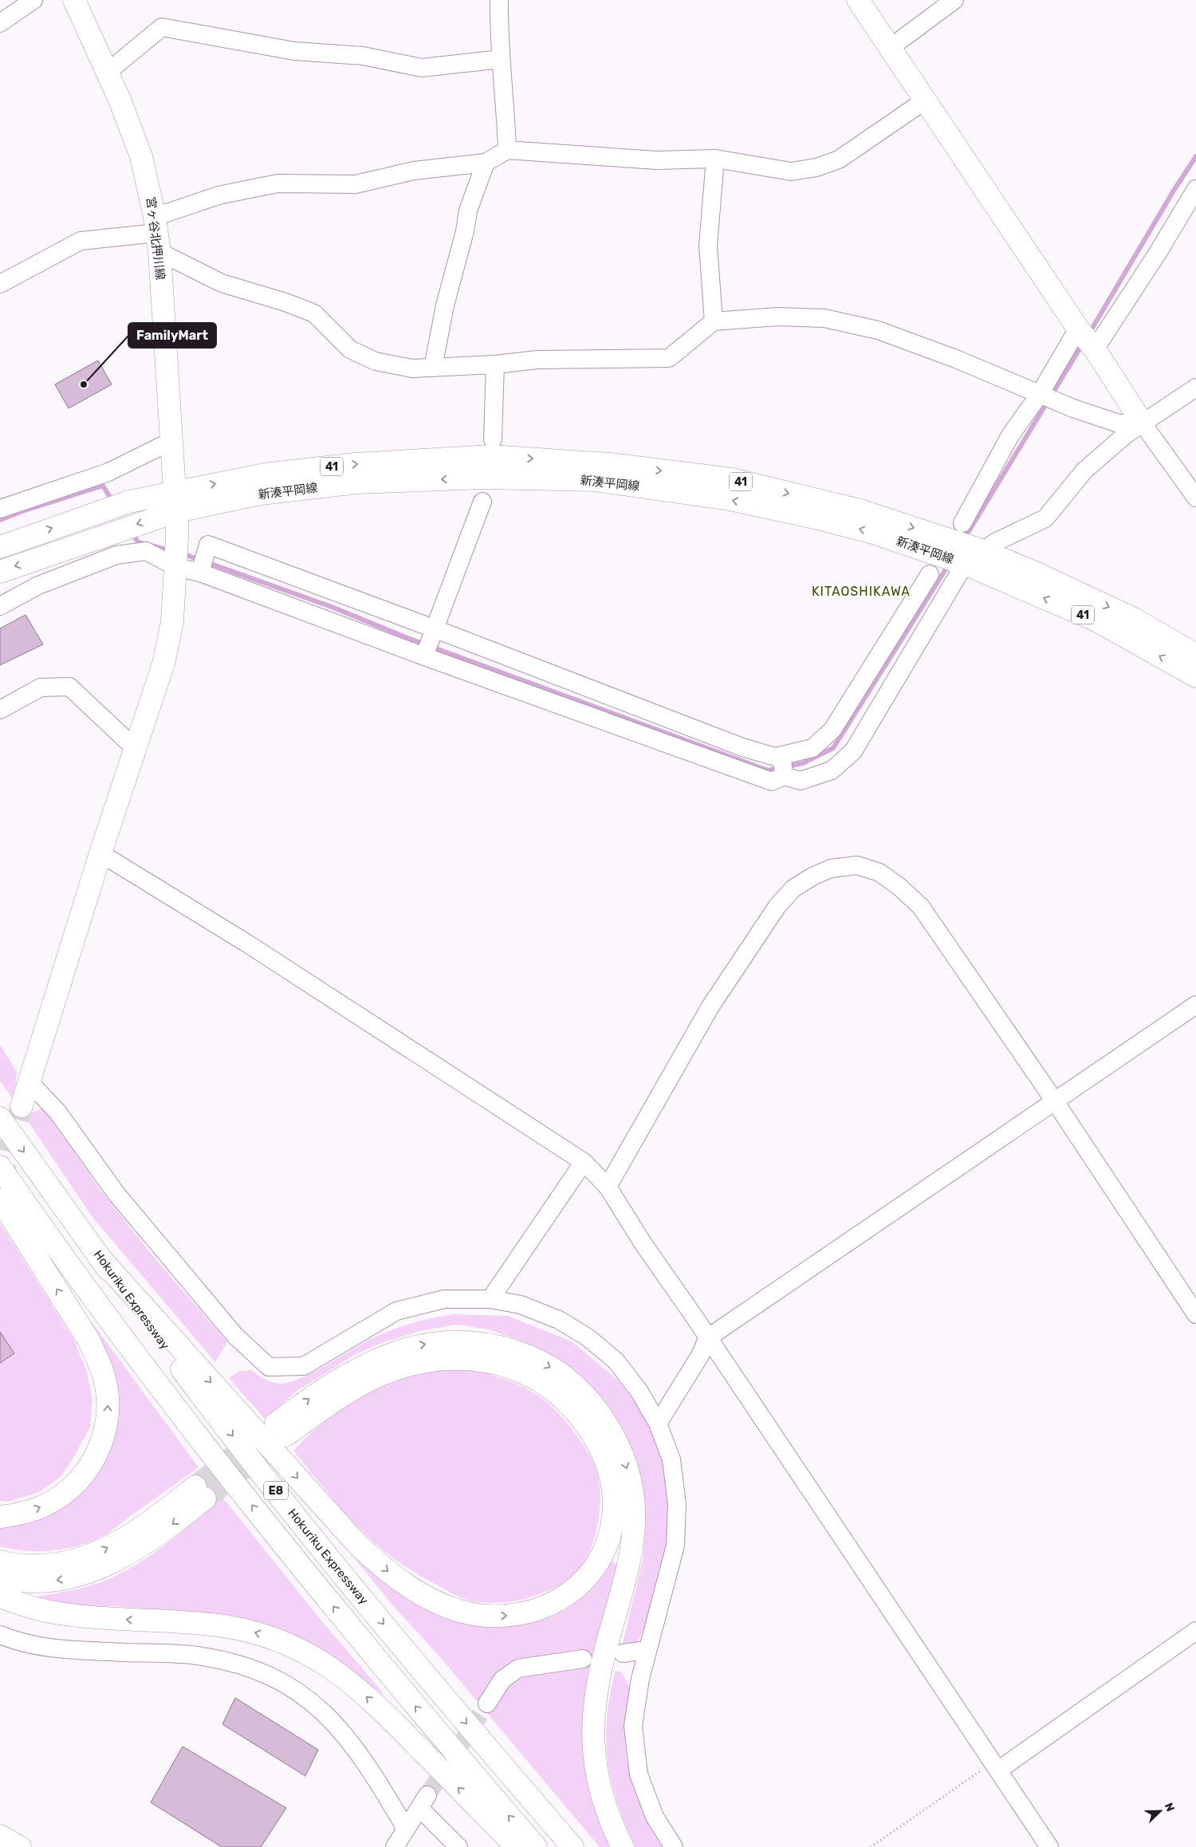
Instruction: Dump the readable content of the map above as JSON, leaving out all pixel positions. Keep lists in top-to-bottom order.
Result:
{
  "streets": {
    "main road": [
      "宮ヶ谷北押川線",
      "41",
      "新湊平岡線",
      "Hokuriku Expressway",
      "E8"
    ]
  },
  "crossings": [
    ["宮ヶ谷北押川線", "新湊平岡線"]
  ],
  "districts": ["KITAOSHIKAWA"],
  "places": ["FamilyMart"],
  "north": "top right"
}
